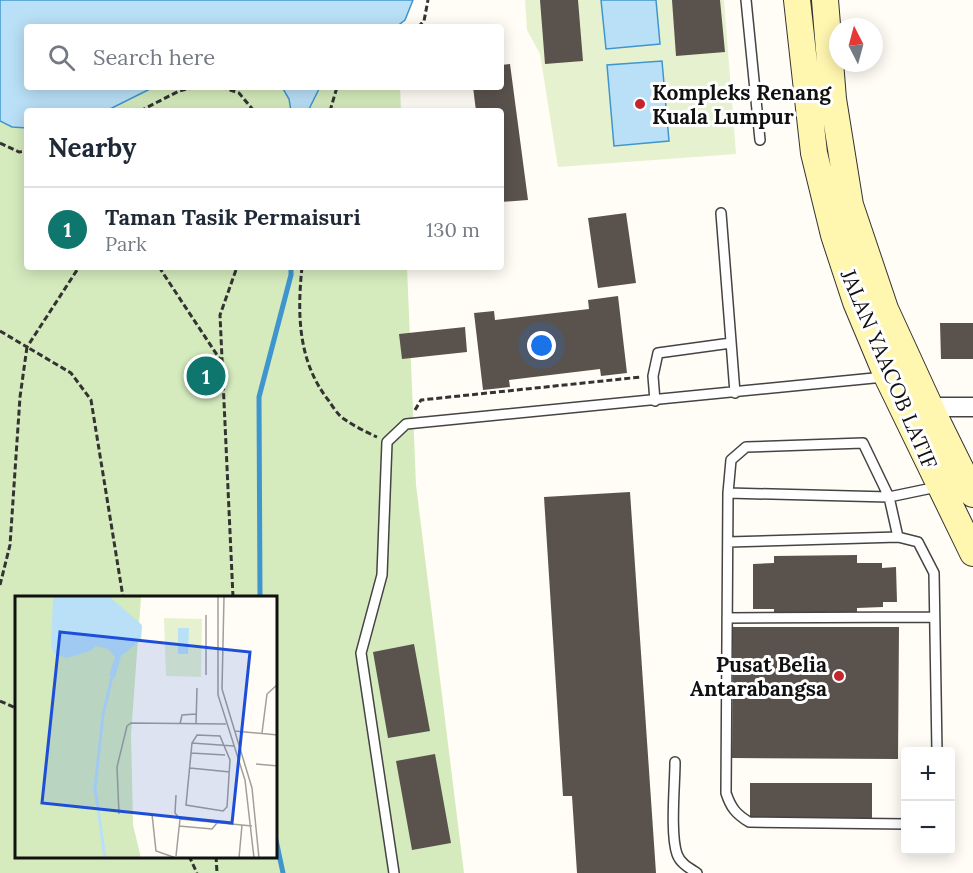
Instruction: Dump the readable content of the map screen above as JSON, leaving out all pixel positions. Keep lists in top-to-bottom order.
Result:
{
  "streets": {
    "street": ["JALAN YAACOB LATIF"]
  },
  "places": ["Kompleks Renang Kuala Lumpur", "Pusat Belia Antarabangsa"],
  "north": "top",
  "page": {
    "search": "Search here",
    "heading": "Nearby",
    "list": [
      {
        "mark": "1",
        "name": "Taman Tasik Permaisuri",
        "note": "Park",
        "value": "130 m"
      }
    ],
    "pins": "1",
    "map_buttons": ["+", "−"]
  }
}
